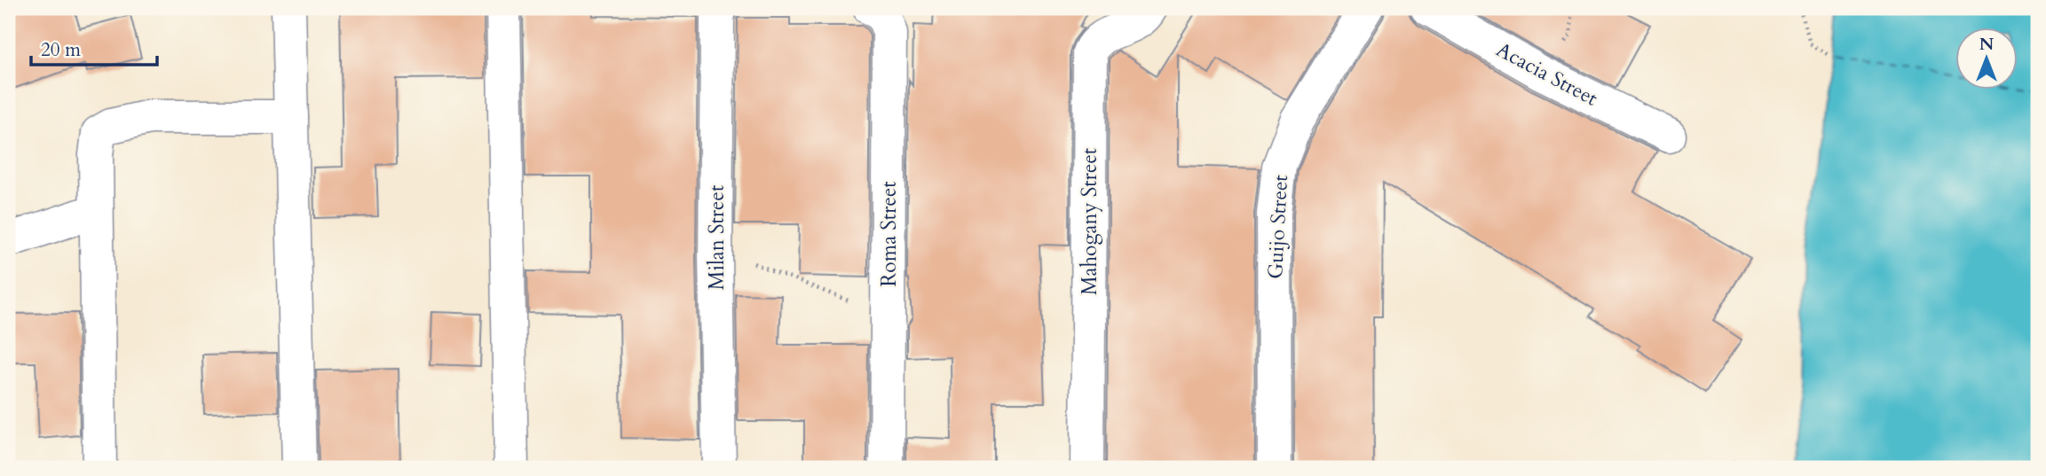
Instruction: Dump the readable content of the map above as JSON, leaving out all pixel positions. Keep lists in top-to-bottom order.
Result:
{
  "streets": {
    "street": [
      "Acacia Street",
      "Mahogany Street",
      "Guijo Street",
      "Roma Street",
      "Milan Street"
    ]
  },
  "scale_bar": "20 m",
  "north": "top"
}
